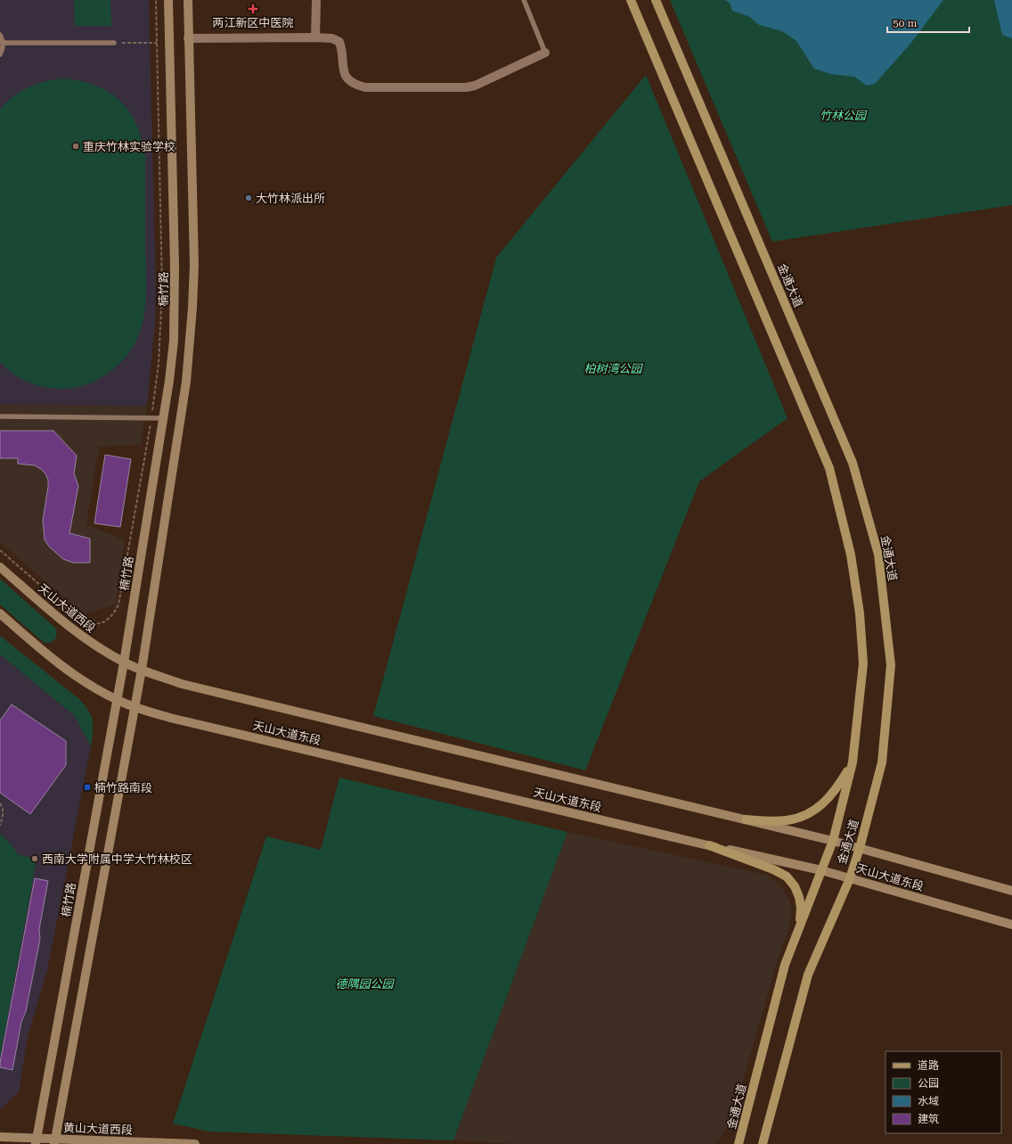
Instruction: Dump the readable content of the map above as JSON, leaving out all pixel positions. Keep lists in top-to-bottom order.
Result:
{
  "streets": {
    "main road": [
      "金通大道",
      "楠竹路",
      "天山大道西段",
      "天山大道东段",
      "黄山大道西段"
    ]
  },
  "crossings": [
    ["金通大道", "天山大道东段"],
    ["楠竹路", "天山大道西段"],
    ["楠竹路", "天山大道东段"],
    ["楠竹路", "黄山大道西段"],
    ["天山大道西段", "天山大道东段"]
  ],
  "parks": ["竹林公园", "柏树湾公园", "德隅园公园"],
  "places": {
    "health": ["两江新区中医院"],
    "other": ["重庆竹林实验学校", "大竹林派出所", "西南大学附属中学大竹林校区"],
    "transit": ["楠竹路南段"]
  },
  "legend": [
    "道路",
    "公园",
    "水域",
    "建筑"
  ],
  "scale_bar": "50 m"
}
